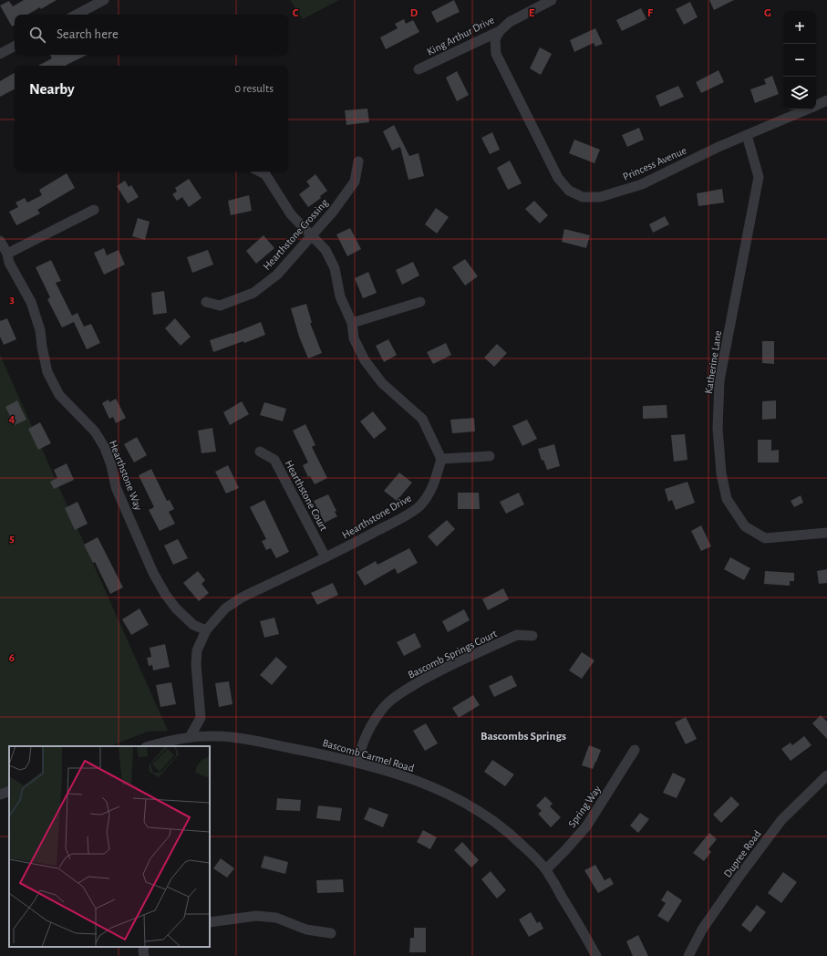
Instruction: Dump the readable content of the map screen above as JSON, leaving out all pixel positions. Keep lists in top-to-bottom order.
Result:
{
  "streets": {
    "street": [
      "King Arthur Drive",
      "Princess Avenue",
      "Hearthstone Crossing",
      "Katherine Lane",
      "Hearthstone Way",
      "Hearthstone Court",
      "Hearthstone Drive",
      "Bascomb Springs Court",
      "Bascomb Carmel Road",
      "Spring Way",
      "Dupree Road"
    ]
  },
  "crossings": [
    ["King Arthur Drive", "Princess Avenue"],
    ["Princess Avenue", "Katherine Lane"],
    ["Hearthstone Way", "Hearthstone Drive"],
    ["Hearthstone Court", "Hearthstone Drive"],
    ["Hearthstone Drive", "Bascomb Carmel Road"],
    ["Bascomb Springs Court", "Bascomb Carmel Road"],
    ["Bascomb Carmel Road", "Spring Way"]
  ],
  "districts": ["Bascombs Springs"],
  "page": {
    "map_buttons": ["+", "−"],
    "search": "Search here",
    "heading": ["Nearby", "0 results"]
  },
  "grid": {
    "columns": [
      "C",
      "D",
      "E",
      "F",
      "G"
    ],
    "rows": [
      "3",
      "4",
      "5",
      "6"
    ]
  }
}
